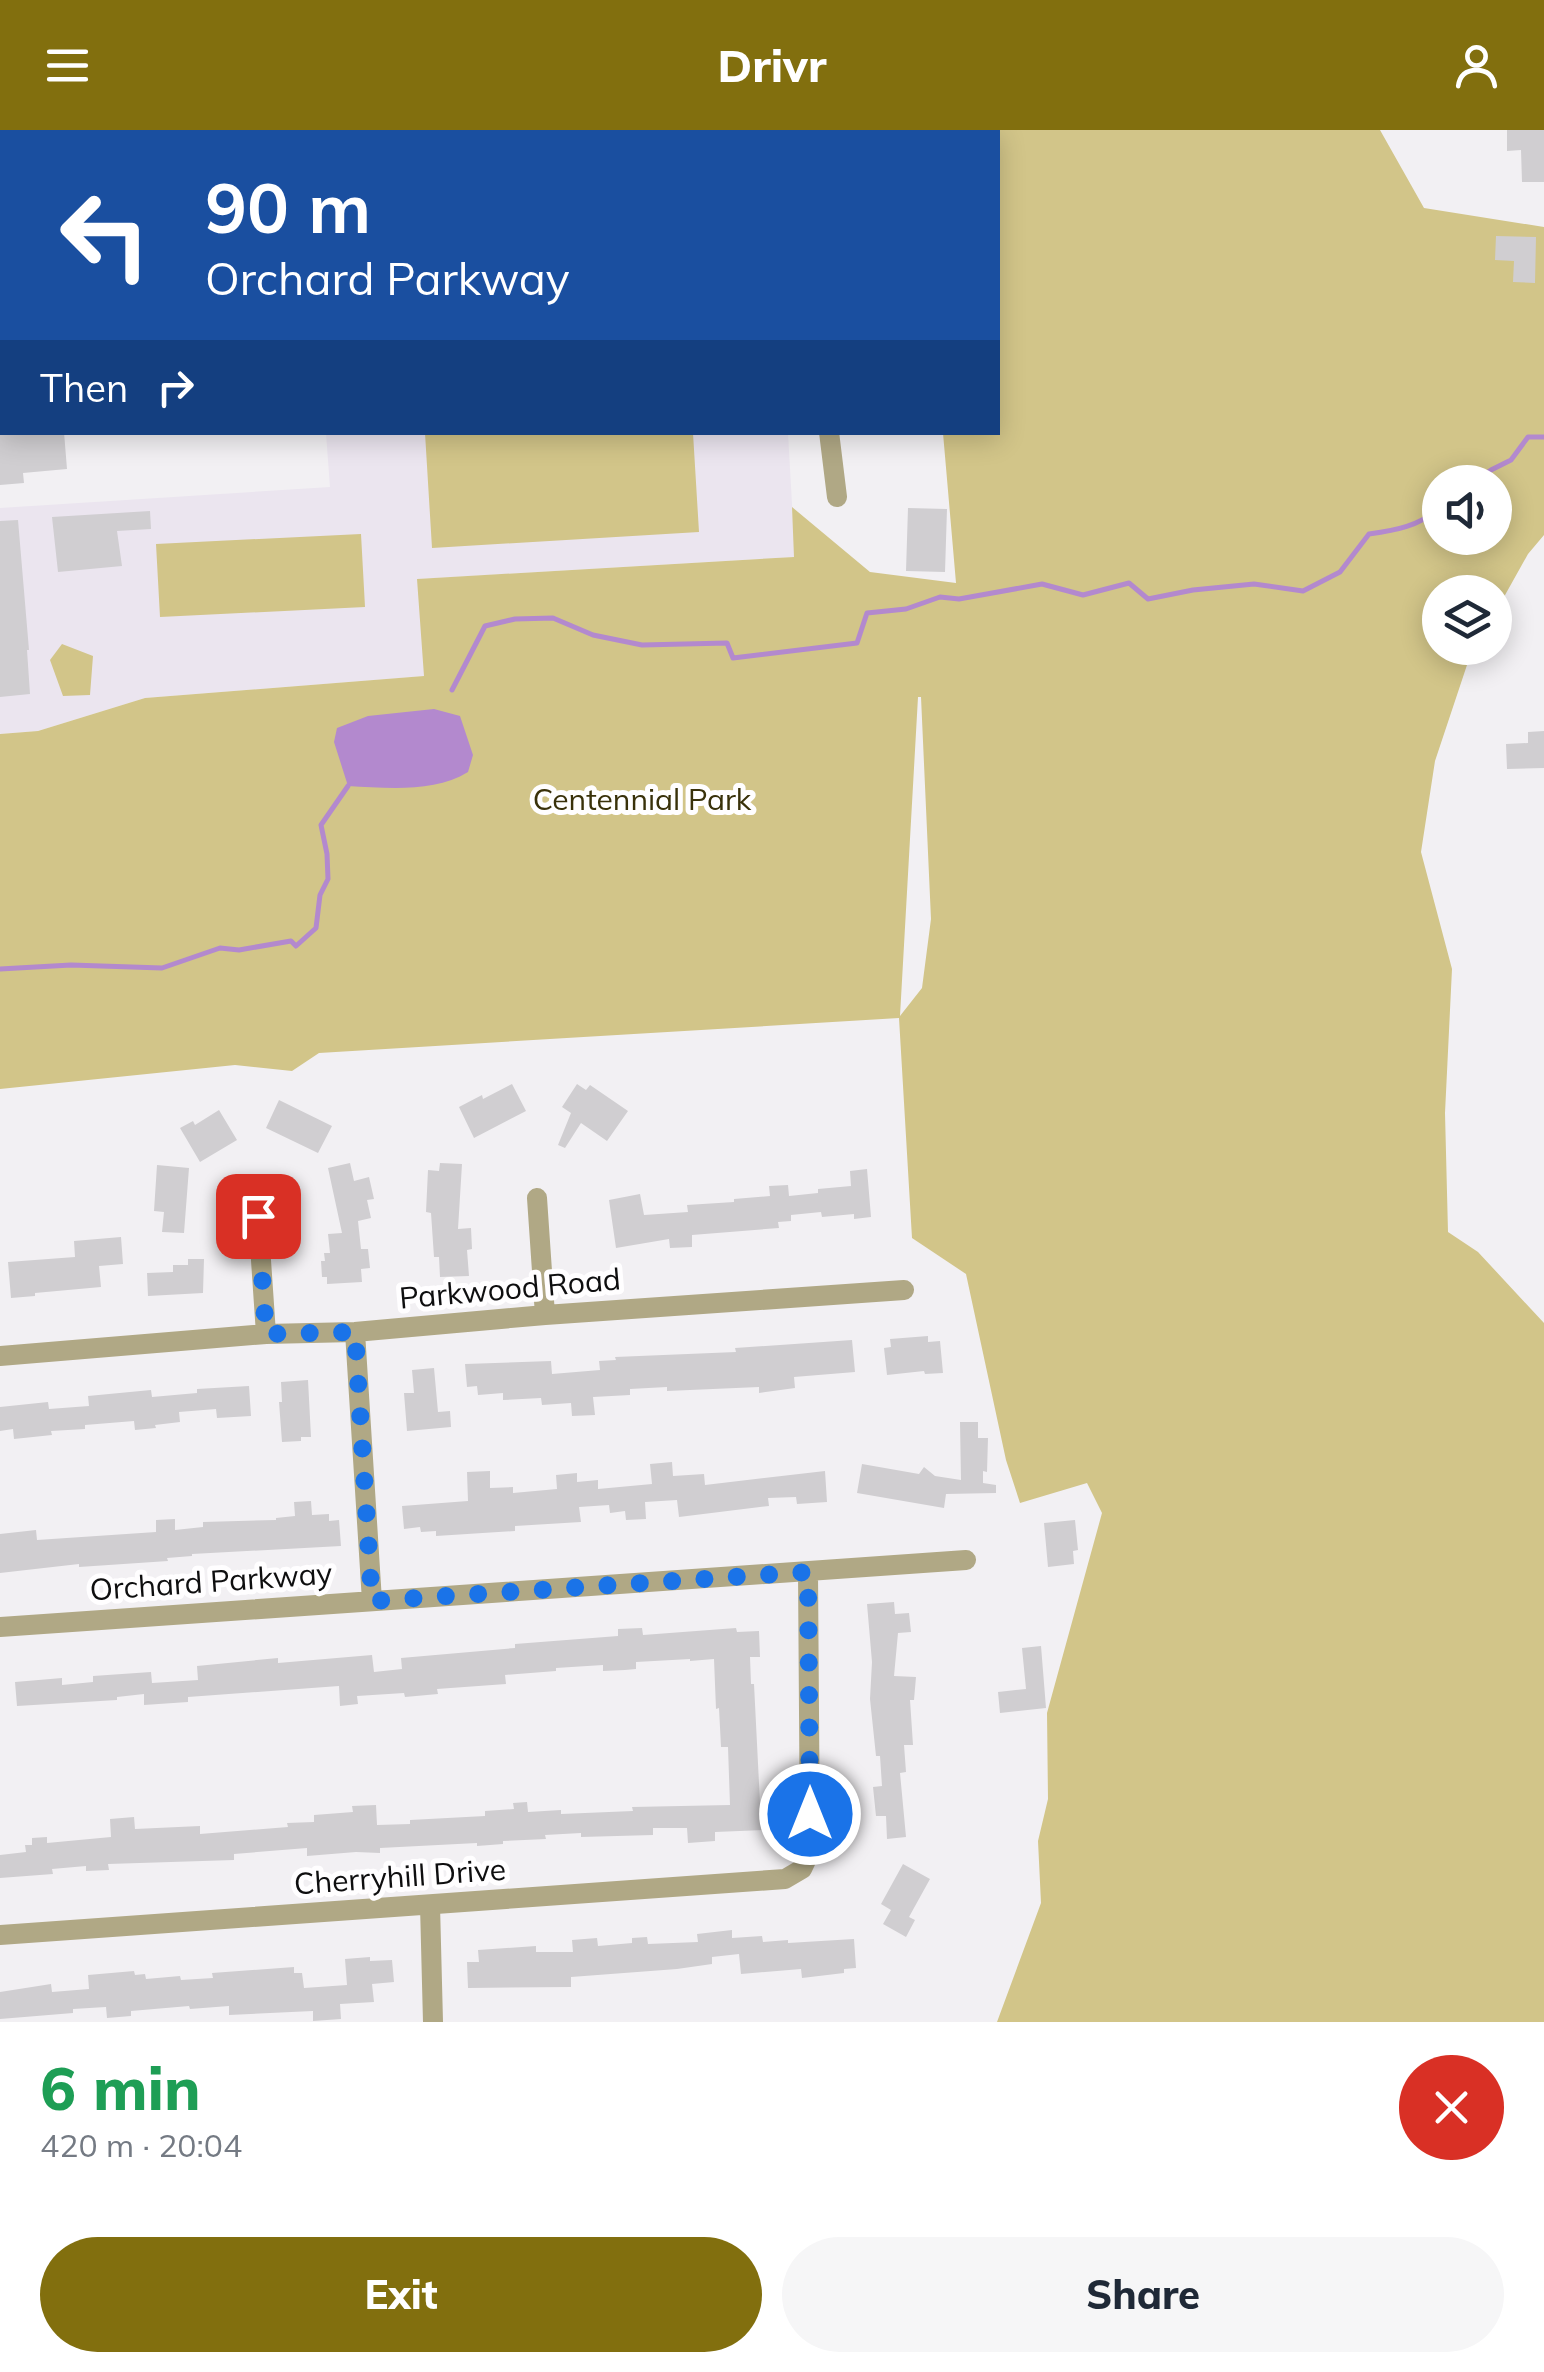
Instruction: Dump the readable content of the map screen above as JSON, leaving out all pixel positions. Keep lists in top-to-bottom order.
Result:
{
  "streets": {
    "street": ["Parkwood Road", "Orchard Parkway", "Cherryhill Drive"]
  },
  "crossings": [
    ["Orchard Parkway", "Cherryhill Drive"]
  ],
  "parks": ["Centennial Park"],
  "page": {
    "header": "Drivr",
    "turn": ["90 m", "Orchard Parkway"],
    "then": "Then",
    "heading": ["6 min", "420 m · 20:04"],
    "buttons": ["Exit", "Share"]
  }
}
